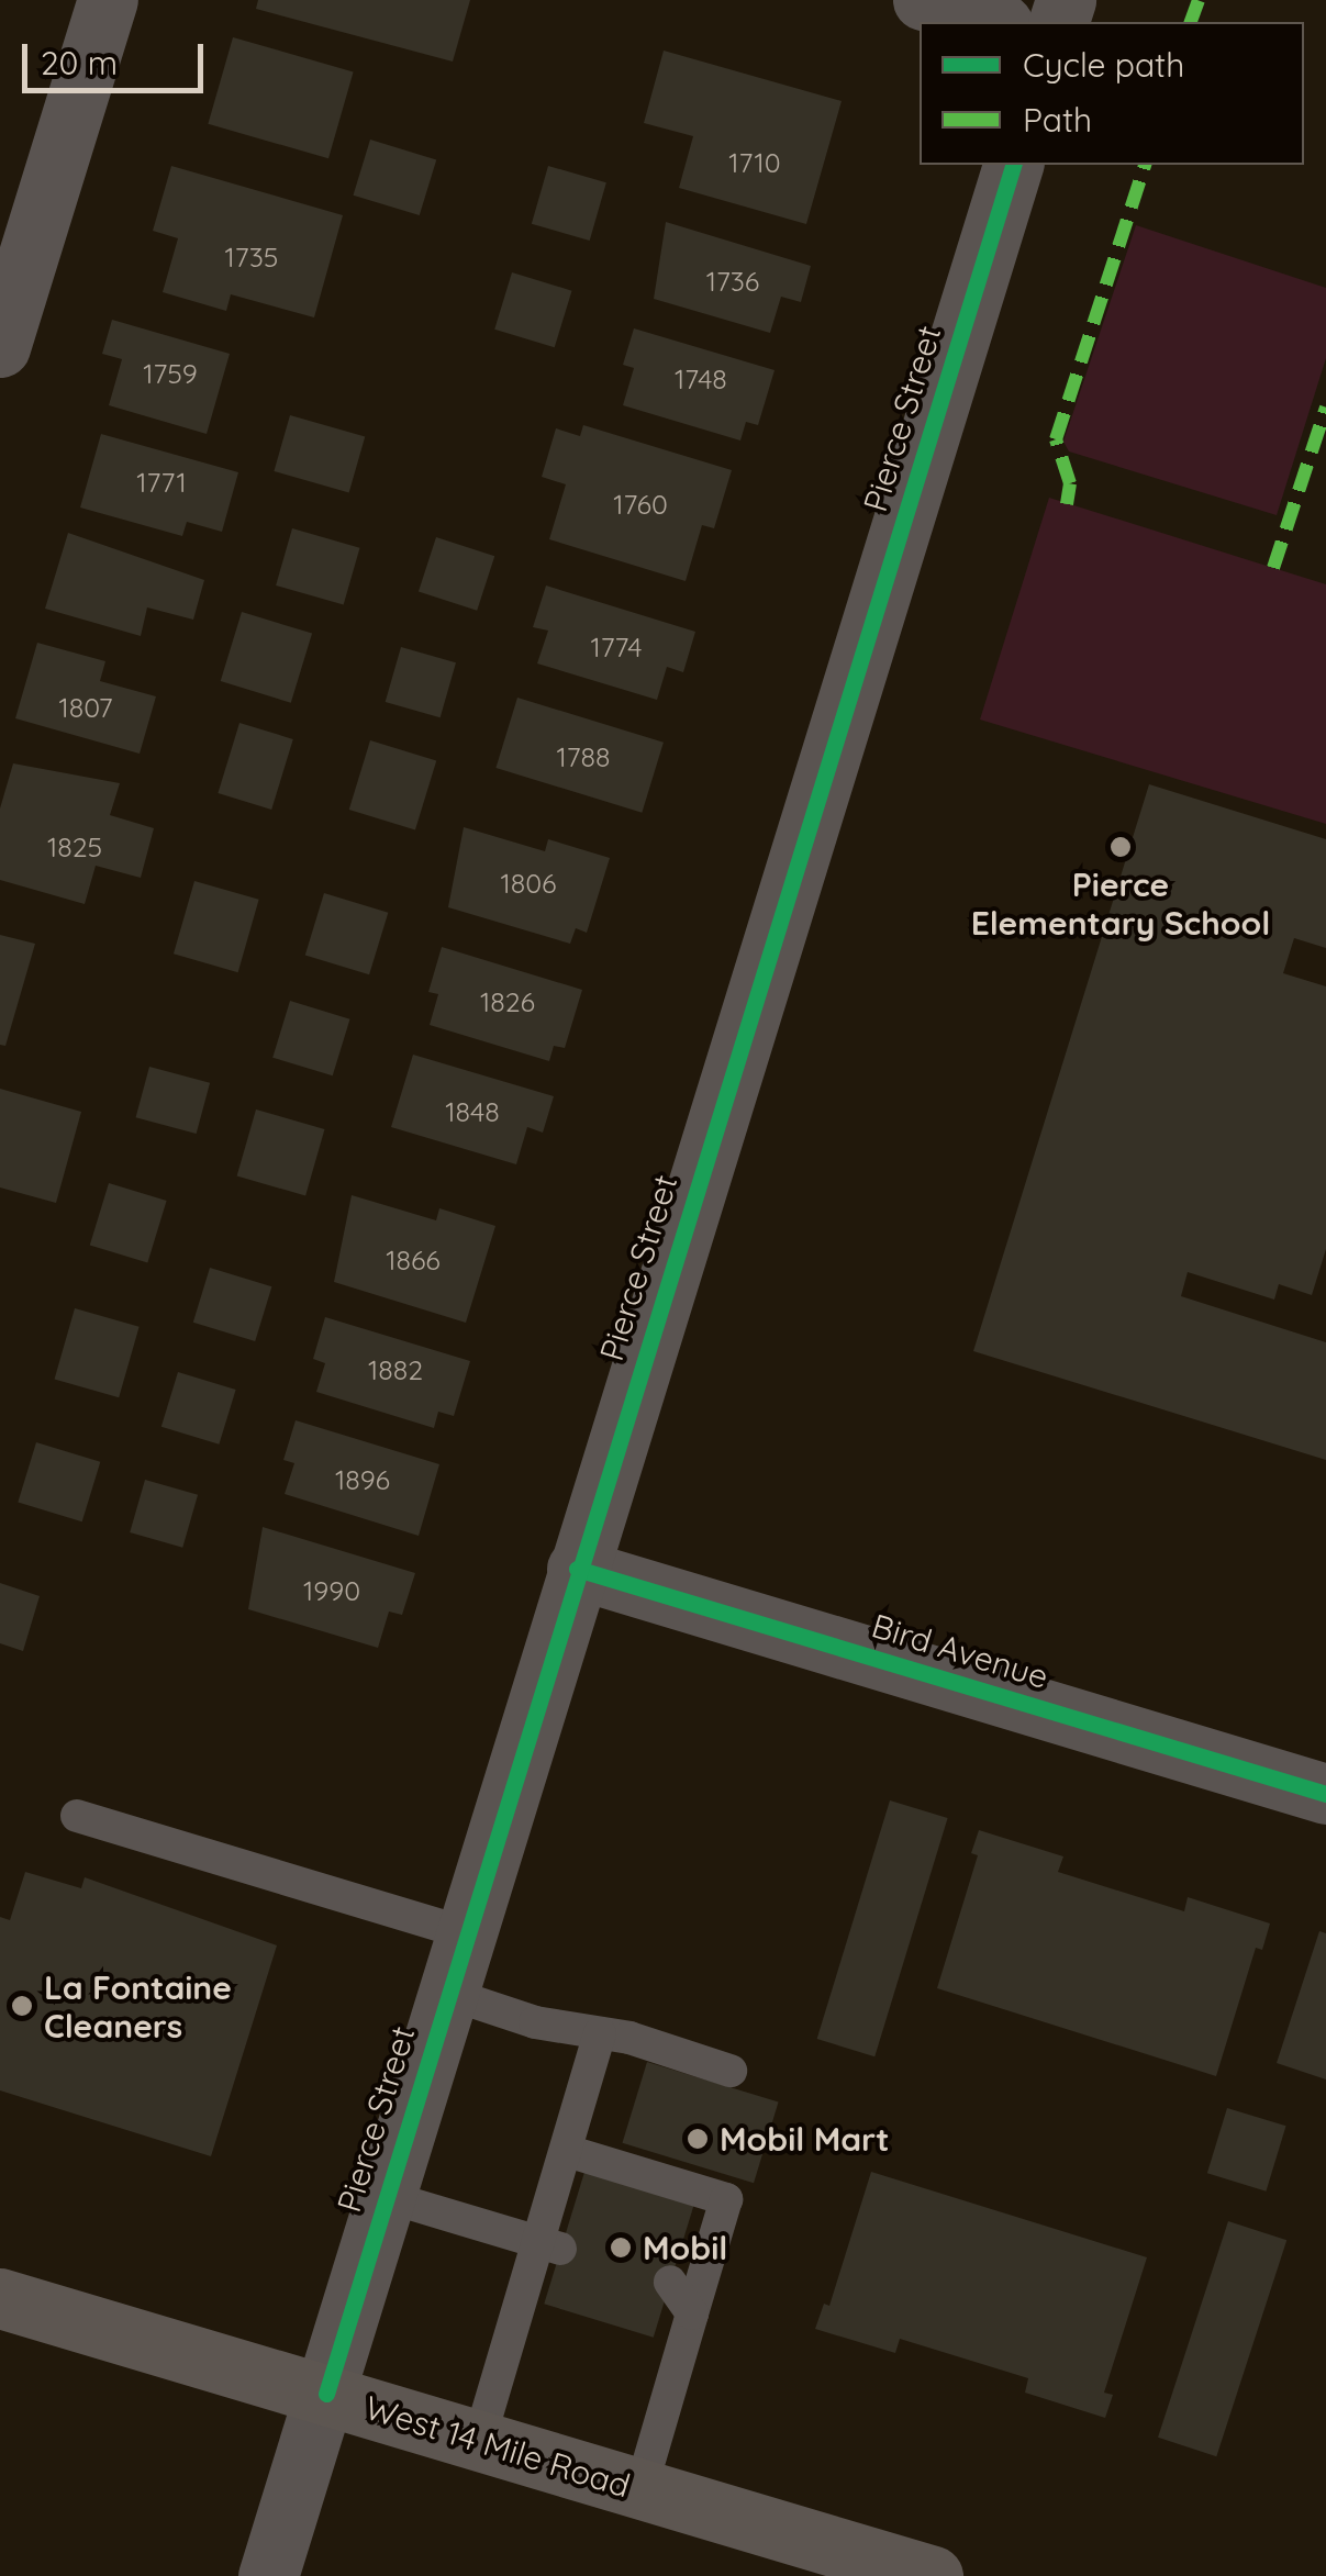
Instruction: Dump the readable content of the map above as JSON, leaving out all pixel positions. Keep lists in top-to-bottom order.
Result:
{
  "streets": {
    "main road": ["West 14 Mile Road"],
    "street": ["Pierce Street", "Bird Avenue"]
  },
  "crossings": [
    ["Pierce Street", "Bird Avenue"],
    ["Pierce Street", "West 14 Mile Road"]
  ],
  "places": [
    "Pierce Elementary School",
    "La Fontaine Cleaners",
    "Mobil Mart",
    "Mobil"
  ],
  "house_numbers": [
    "1710",
    "1735",
    "1736",
    "1759",
    "1748",
    "1771",
    "1760",
    "1774",
    "1807",
    "1788",
    "1825",
    "1806",
    "1826",
    "1848",
    "1866",
    "1882",
    "1896",
    "1990"
  ],
  "legend": ["Cycle path", "Path"],
  "scale_bar": "20 m"
}
